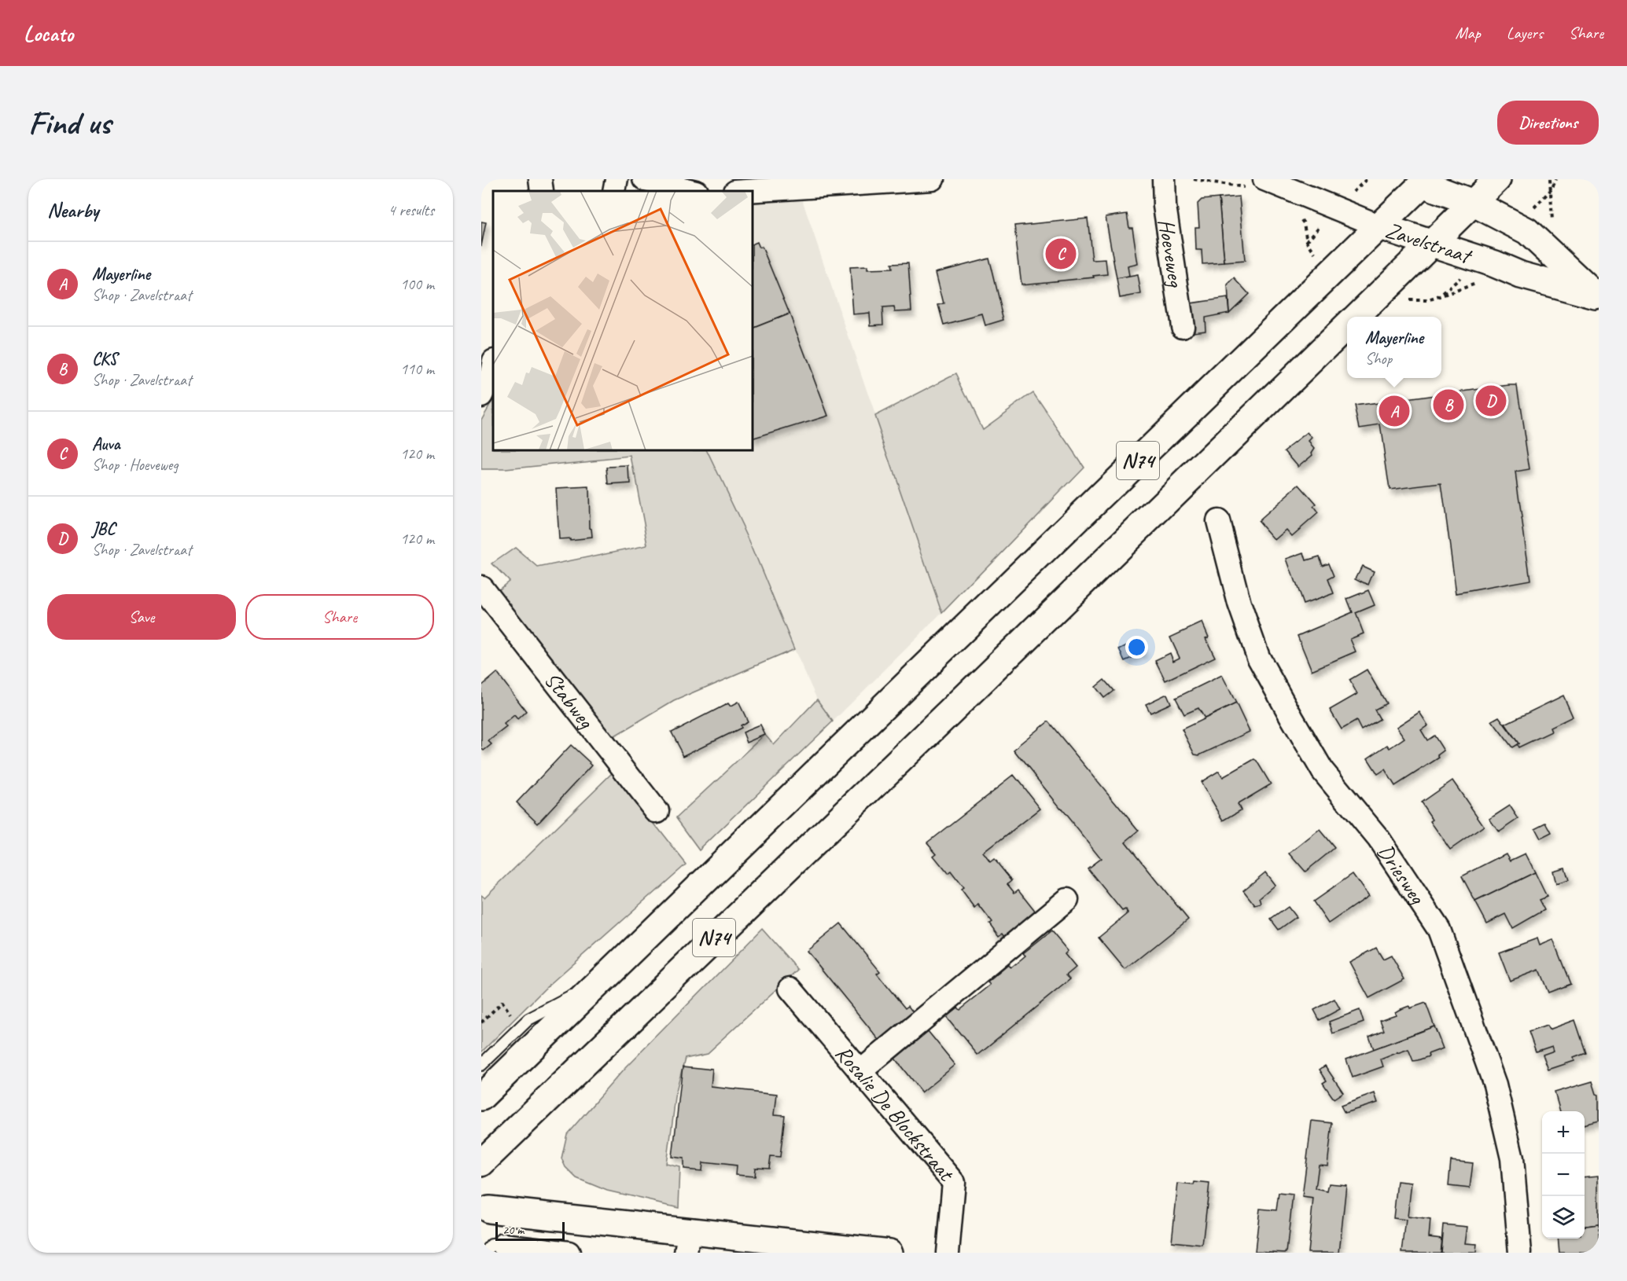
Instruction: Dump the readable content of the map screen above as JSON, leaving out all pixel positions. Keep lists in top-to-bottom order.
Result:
{
  "streets": {
    "main road": ["Zavelstraat", "N74"],
    "street": [
      "Hoeveweg",
      "Stabweg",
      "Driesweg",
      "Rosalie De Blockstraat"
    ]
  },
  "crossings": [
    ["Zavelstraat", "N74"]
  ],
  "scale_bar": "20 m",
  "page": {
    "header": "Locato",
    "nav": ["Map", "Layers", "Share"],
    "buttons": [
      "Directions",
      ["Save", "Share"]
    ],
    "title": "Find us",
    "heading": ["Nearby", "4 results"],
    "pins": [
      "C",
      "D",
      "B",
      "A"
    ],
    "list": [
      {
        "mark": "A",
        "name": "Mayerline",
        "note": "Shop · Zavelstraat",
        "value": "100 m"
      },
      {
        "mark": "B",
        "name": "CKS",
        "note": "Shop · Zavelstraat",
        "value": "110 m"
      },
      {
        "mark": "C",
        "name": "Auva",
        "note": "Shop · Hoeveweg",
        "value": "120 m"
      },
      {
        "mark": "D",
        "name": "JBC",
        "note": "Shop · Zavelstraat",
        "value": "120 m"
      }
    ],
    "popup": ["Mayerline", "Shop"],
    "map_buttons": ["+", "−"],
    "scale": "20 m"
  }
}
